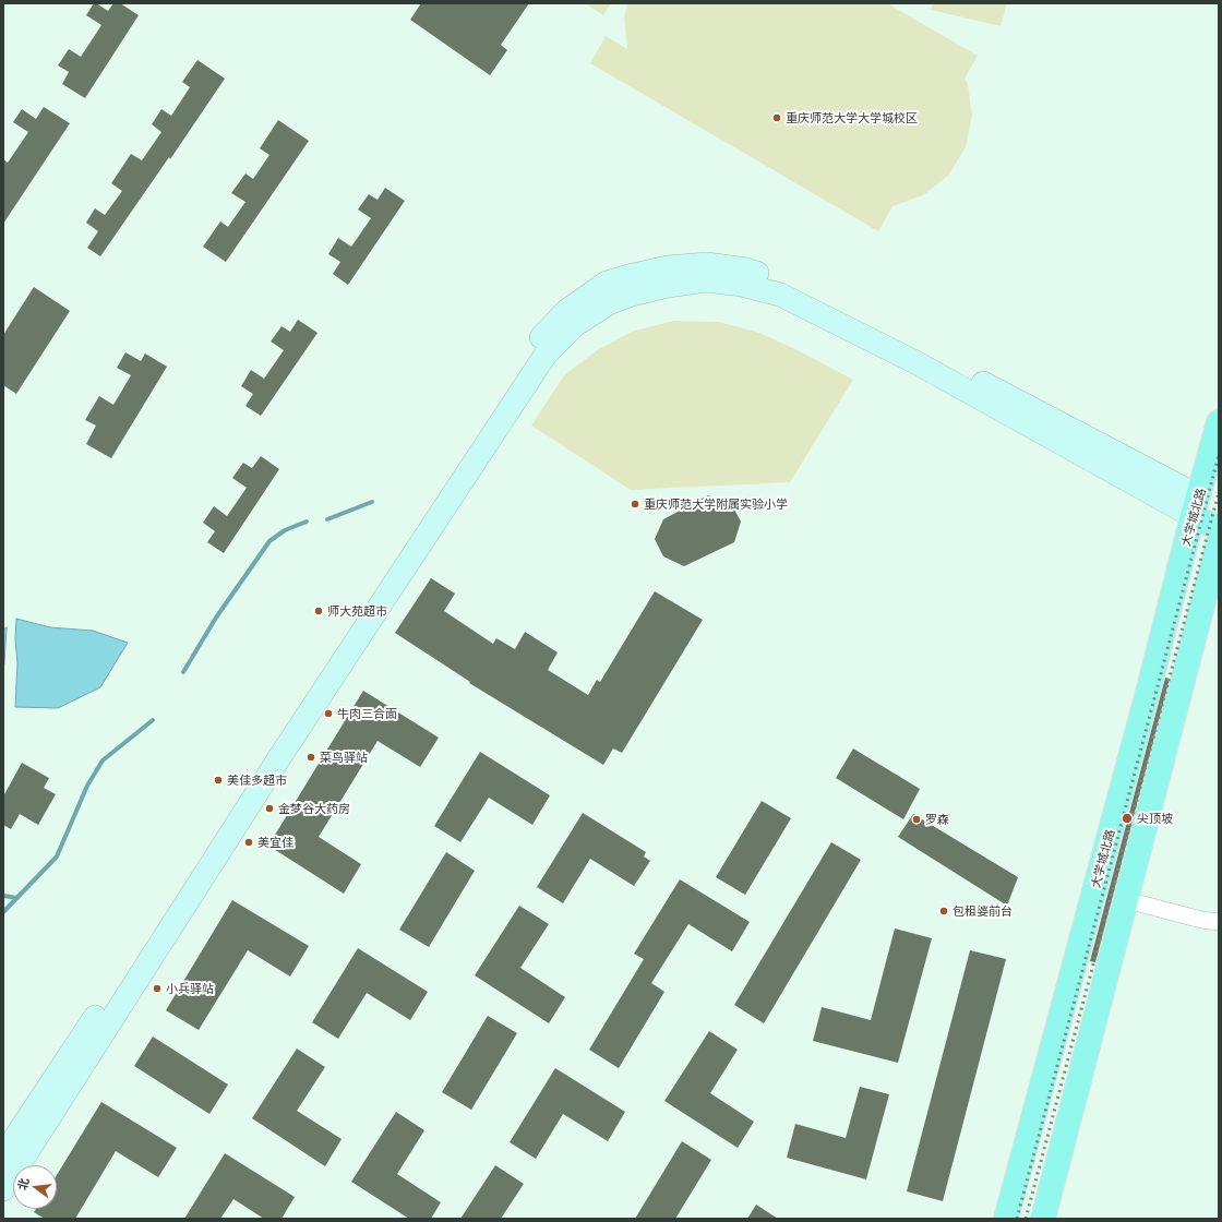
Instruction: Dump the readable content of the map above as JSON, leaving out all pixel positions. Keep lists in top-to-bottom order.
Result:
{
  "streets": {
    "main road": ["大学城北路"]
  },
  "places": [
    "重庆师范大学大学城校区",
    "重庆师范大学附属实验小学",
    "师大苑超市",
    "牛肉三合面",
    "菜鸟驿站",
    "美佳多超市",
    "金梦谷大药房",
    "尖顶坡",
    "罗森",
    "美宜佳",
    "包租婆前台",
    "小兵驿站"
  ],
  "north": "left"
}
